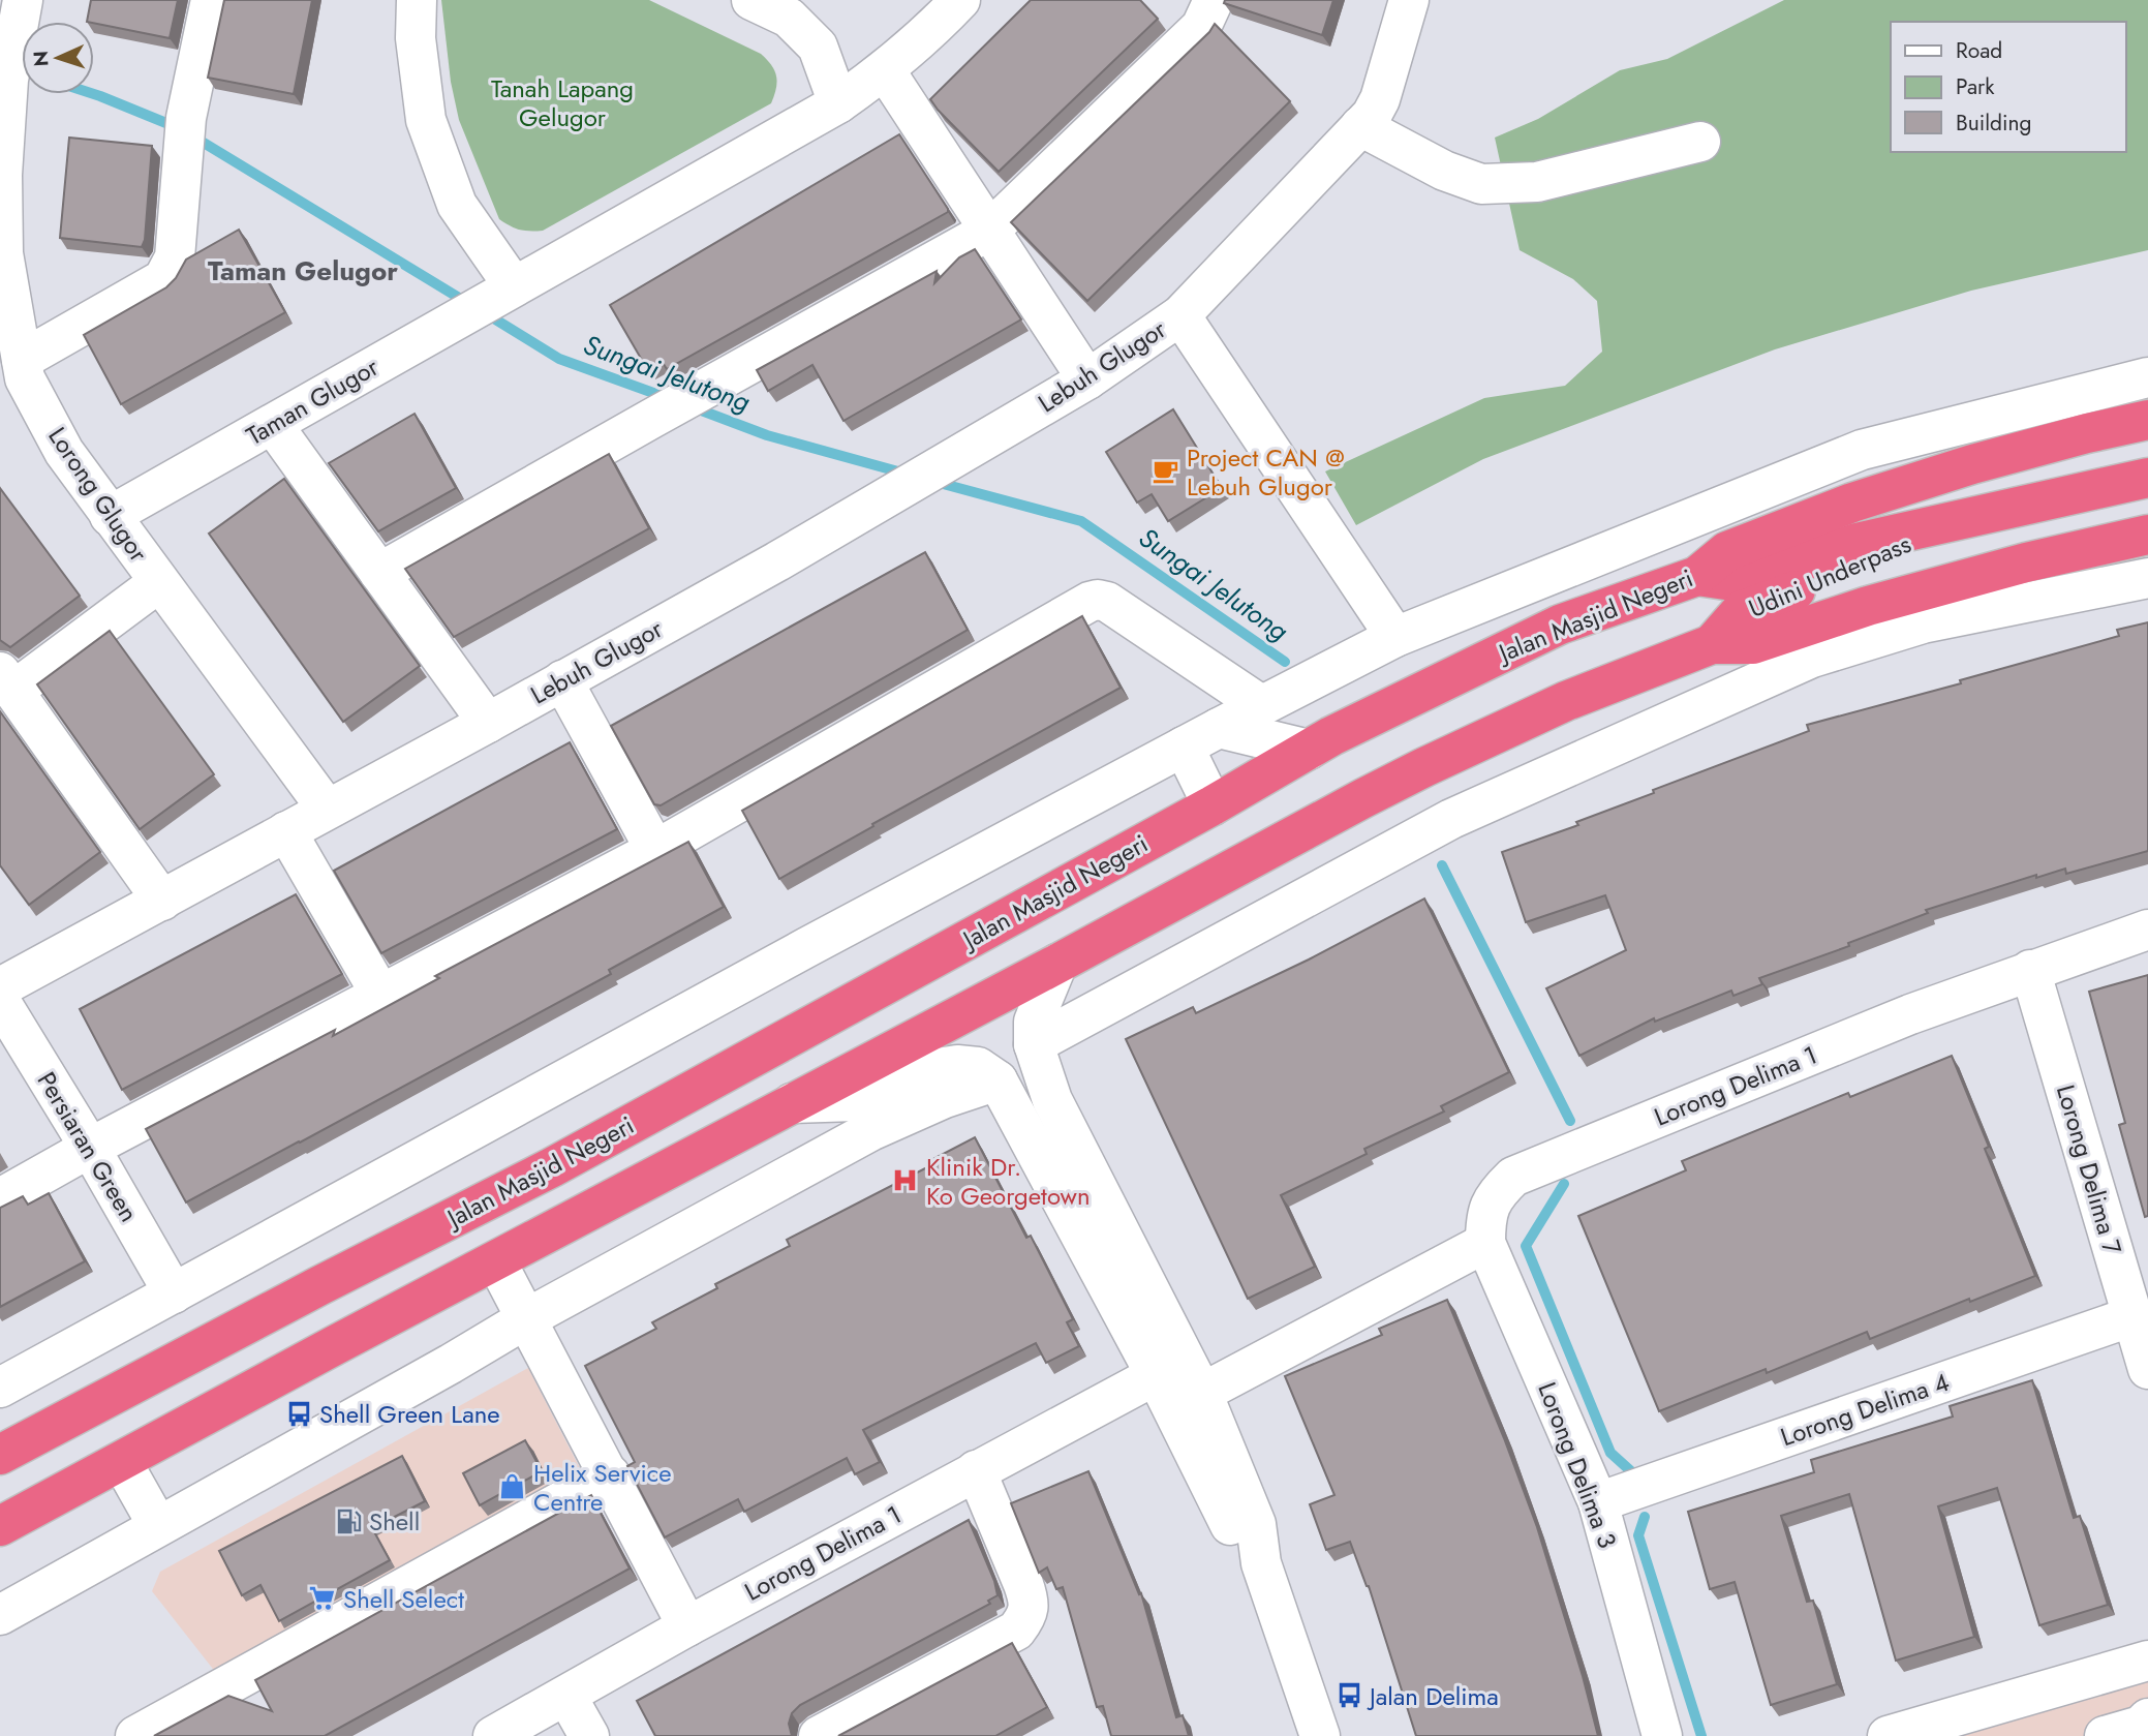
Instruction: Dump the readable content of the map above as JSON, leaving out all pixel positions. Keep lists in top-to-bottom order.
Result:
{
  "streets": {
    "highway": ["Udini Underpass", "Jalan Masjid Negeri"],
    "street": [
      "Lebuh Glugor",
      "Taman Glugor",
      "Lorong Glugor",
      "Lorong Delima 1",
      "Persiaran Green",
      "Lorong Delima 7",
      "Lorong Delima 4",
      "Lorong Delima 3"
    ]
  },
  "crossings": [
    ["Lebuh Glugor", "Lorong Glugor"],
    ["Taman Glugor", "Lorong Glugor"],
    ["Udini Underpass", "Jalan Masjid Negeri"],
    ["Lorong Delima 1", "Lorong Delima 7"],
    ["Lorong Delima 1", "Lorong Delima 3"],
    ["Lorong Delima 7", "Lorong Delima 4"],
    ["Lorong Delima 4", "Lorong Delima 3"]
  ],
  "districts": ["Taman Gelugor"],
  "water": ["Sungai Jelutong"],
  "parks": ["Tanah Lapang Gelugor"],
  "places": {
    "cafe": ["Project CAN @ Lebuh Glugor"],
    "hospital": ["Klinik Dr. Ko Georgetown"],
    "bus stop": ["Shell Green Lane", "Jalan Delima"],
    "shop": ["Helix Service Centre"],
    "fuel station": ["Shell"],
    "supermarket": ["Shell Select"]
  },
  "legend": ["Road", "Park", "Building"],
  "north": "left"
}
